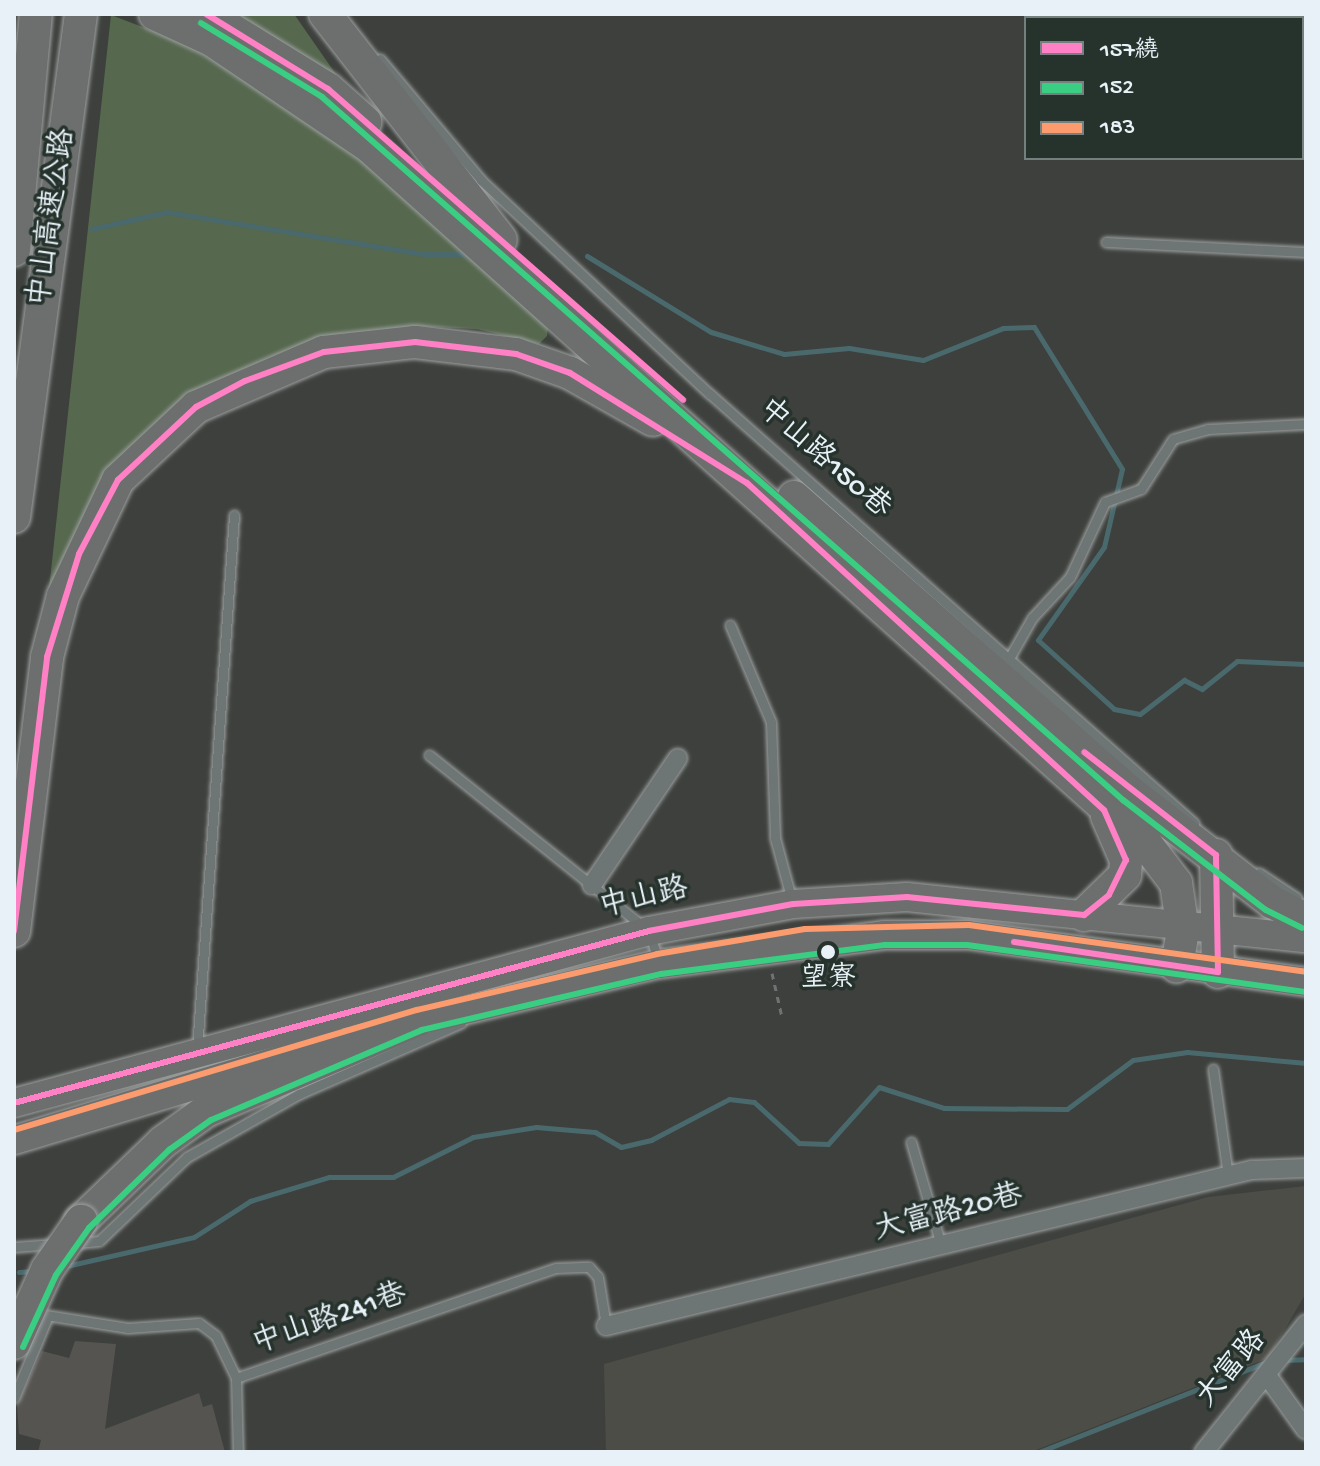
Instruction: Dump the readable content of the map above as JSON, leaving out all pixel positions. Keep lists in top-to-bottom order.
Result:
{
  "streets": {
    "highway": ["中山高速公路"],
    "main road": ["中山路"],
    "street": ["大富路20巷", "大富路"],
    "lane": ["中山路150巷", "中山路241巷"]
  },
  "crossings": [
    ["大富路20巷", "中山路241巷"]
  ],
  "places": ["望寮"],
  "lines": ["transit line 157繞", "transit line 152", "transit line 183"],
  "legend": ["157繞", "152", "183"]
}
